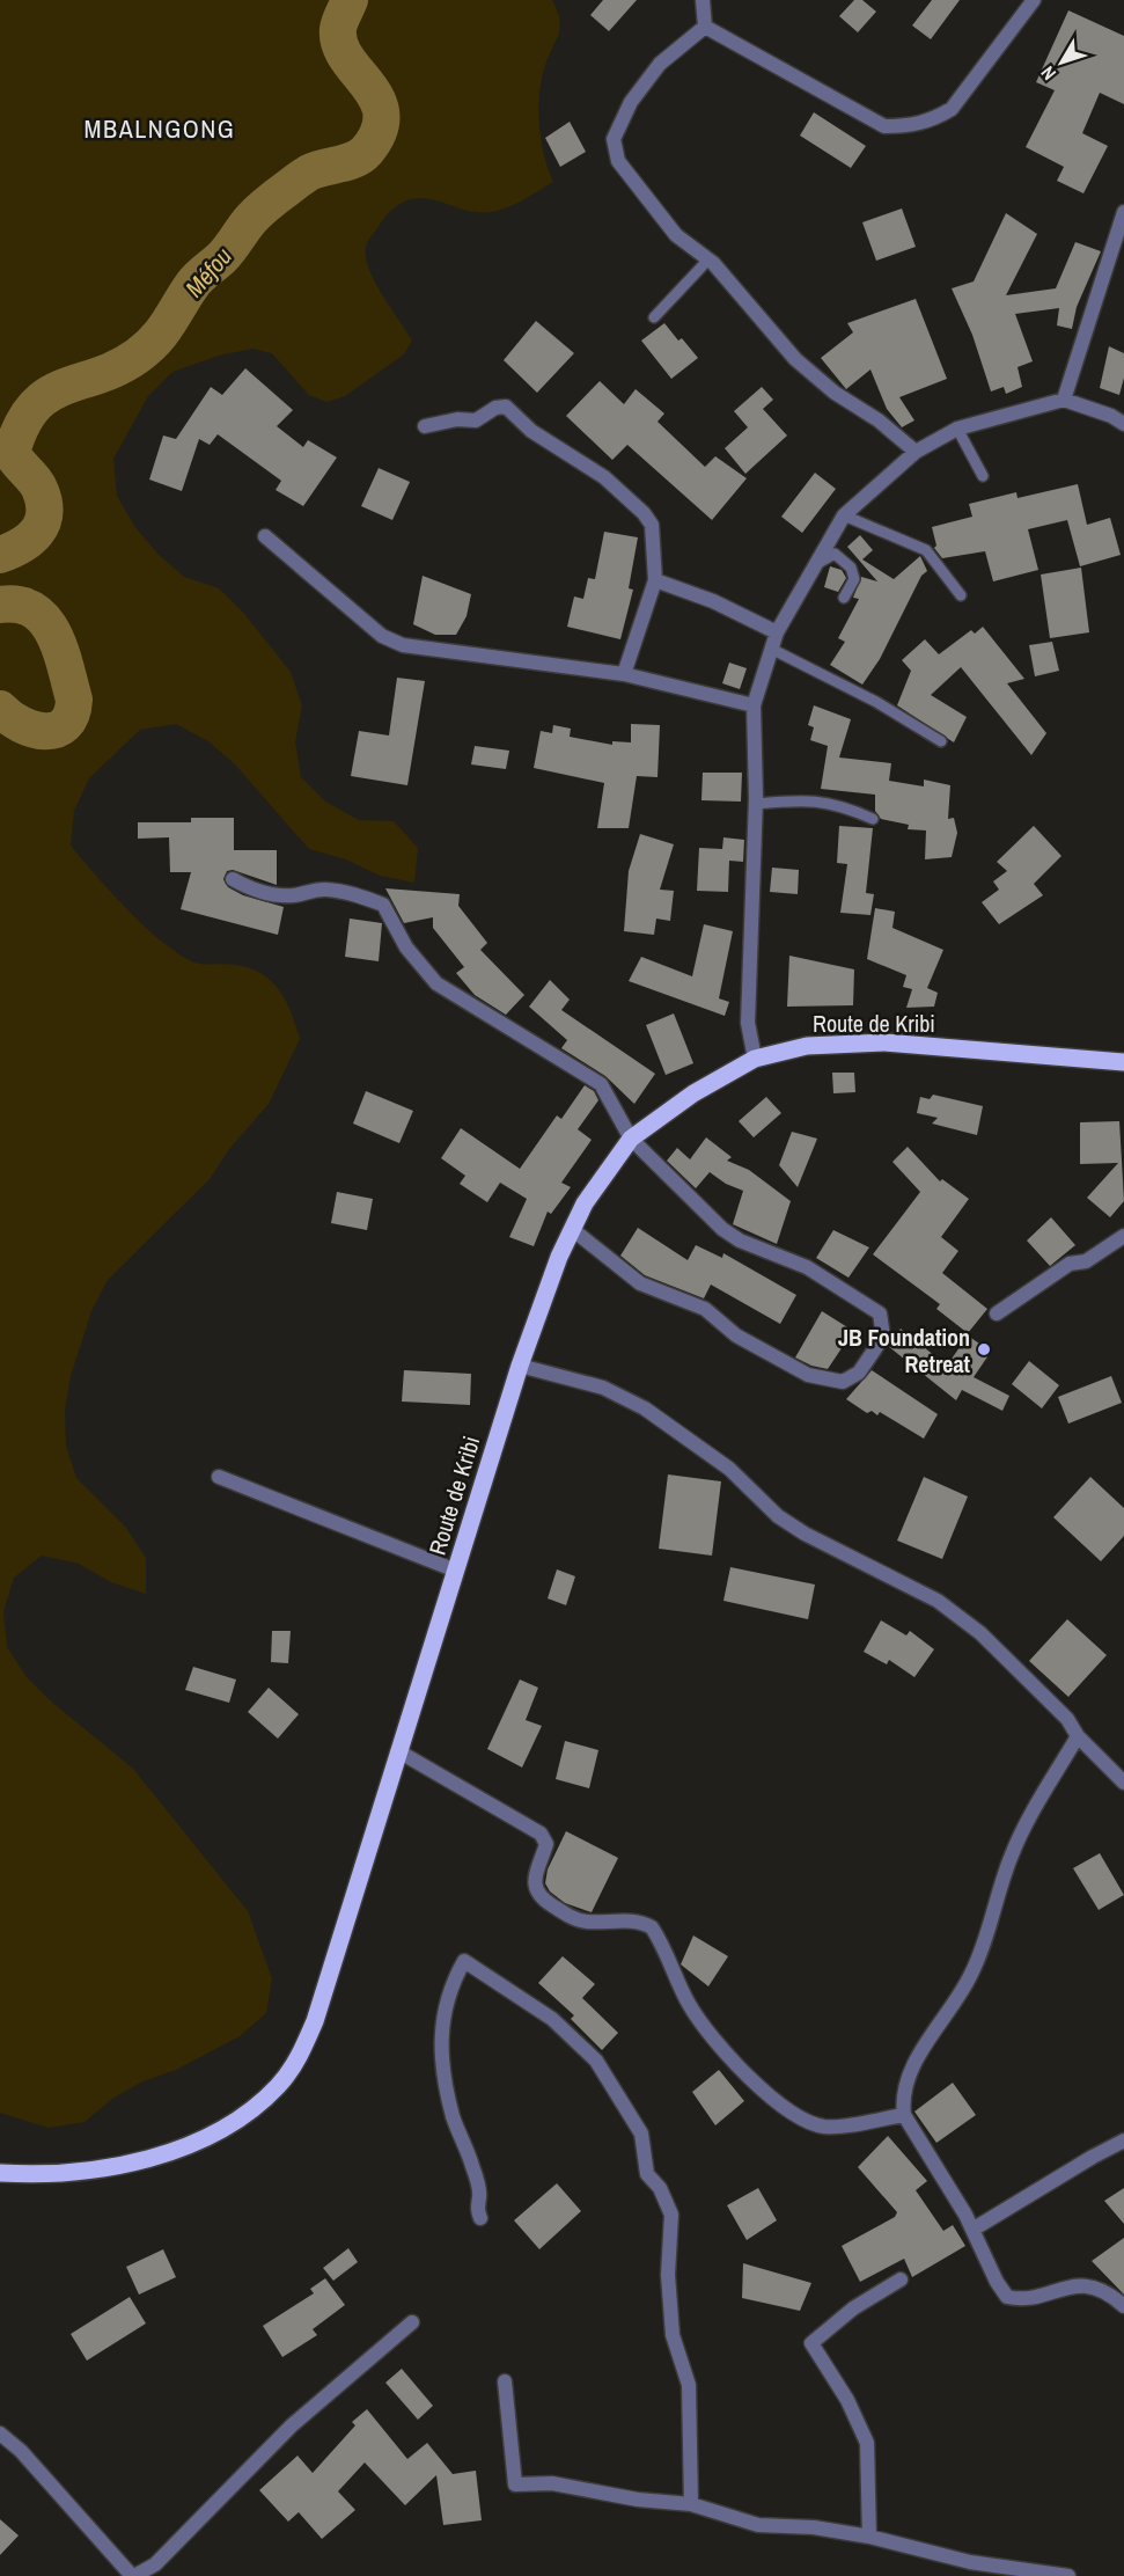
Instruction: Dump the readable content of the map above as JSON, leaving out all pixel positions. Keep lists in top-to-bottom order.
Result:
{
  "streets": {
    "main road": ["Route de Kribi"]
  },
  "districts": ["MBALNGONG"],
  "water": ["Méfou"],
  "places": ["JB Foundation Retreat"],
  "north": "bottom left"
}
